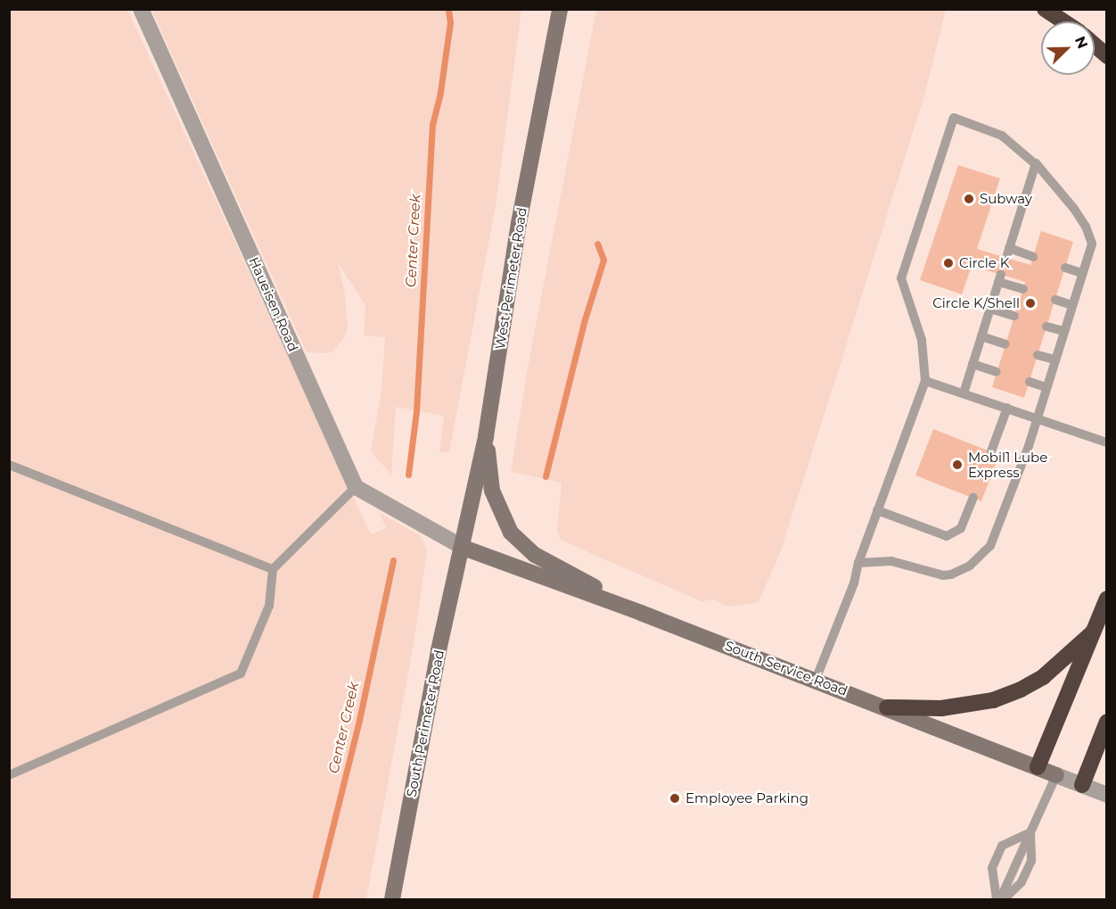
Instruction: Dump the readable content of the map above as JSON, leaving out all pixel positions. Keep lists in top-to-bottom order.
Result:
{
  "streets": {
    "street": [
      "West Perimeter Road",
      "Haueisen Road",
      "South Service Road",
      "South Perimeter Road"
    ]
  },
  "crossings": [
    ["West Perimeter Road", "South Service Road"],
    ["West Perimeter Road", "South Perimeter Road"],
    ["South Service Road", "South Perimeter Road"]
  ],
  "water": ["Center Creek"],
  "places": [
    "Subway",
    "Circle K",
    "Circle K/Shell",
    "Mobil1 Lube Express",
    "Employee Parking"
  ],
  "north": "top right"
}
